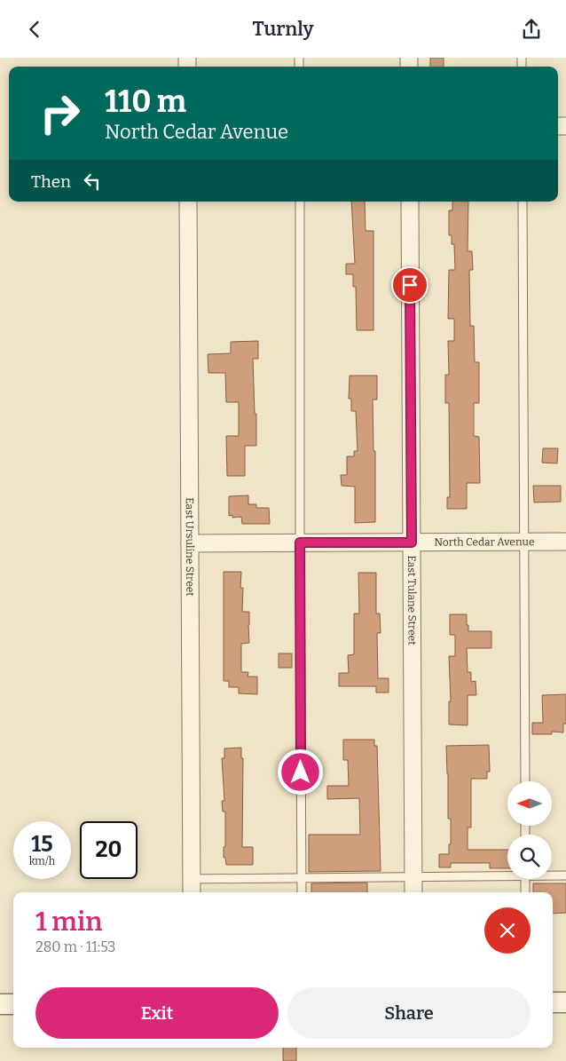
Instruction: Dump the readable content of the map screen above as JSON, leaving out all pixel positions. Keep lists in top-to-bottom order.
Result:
{
  "streets": {
    "street": ["North Cedar Avenue", "East Ursuline Street", "East Tulane Street"]
  },
  "crossings": [
    ["North Cedar Avenue", "East Ursuline Street"],
    ["North Cedar Avenue", "East Tulane Street"]
  ],
  "north": "left",
  "page": {
    "header": "Turnly",
    "turn": ["110 m", "North Cedar Avenue"],
    "then": "Then",
    "speed": "15 km/h",
    "limit": "20",
    "heading": ["1 min", "280 m · 11:53"],
    "buttons": ["Exit", "Share"]
  }
}
